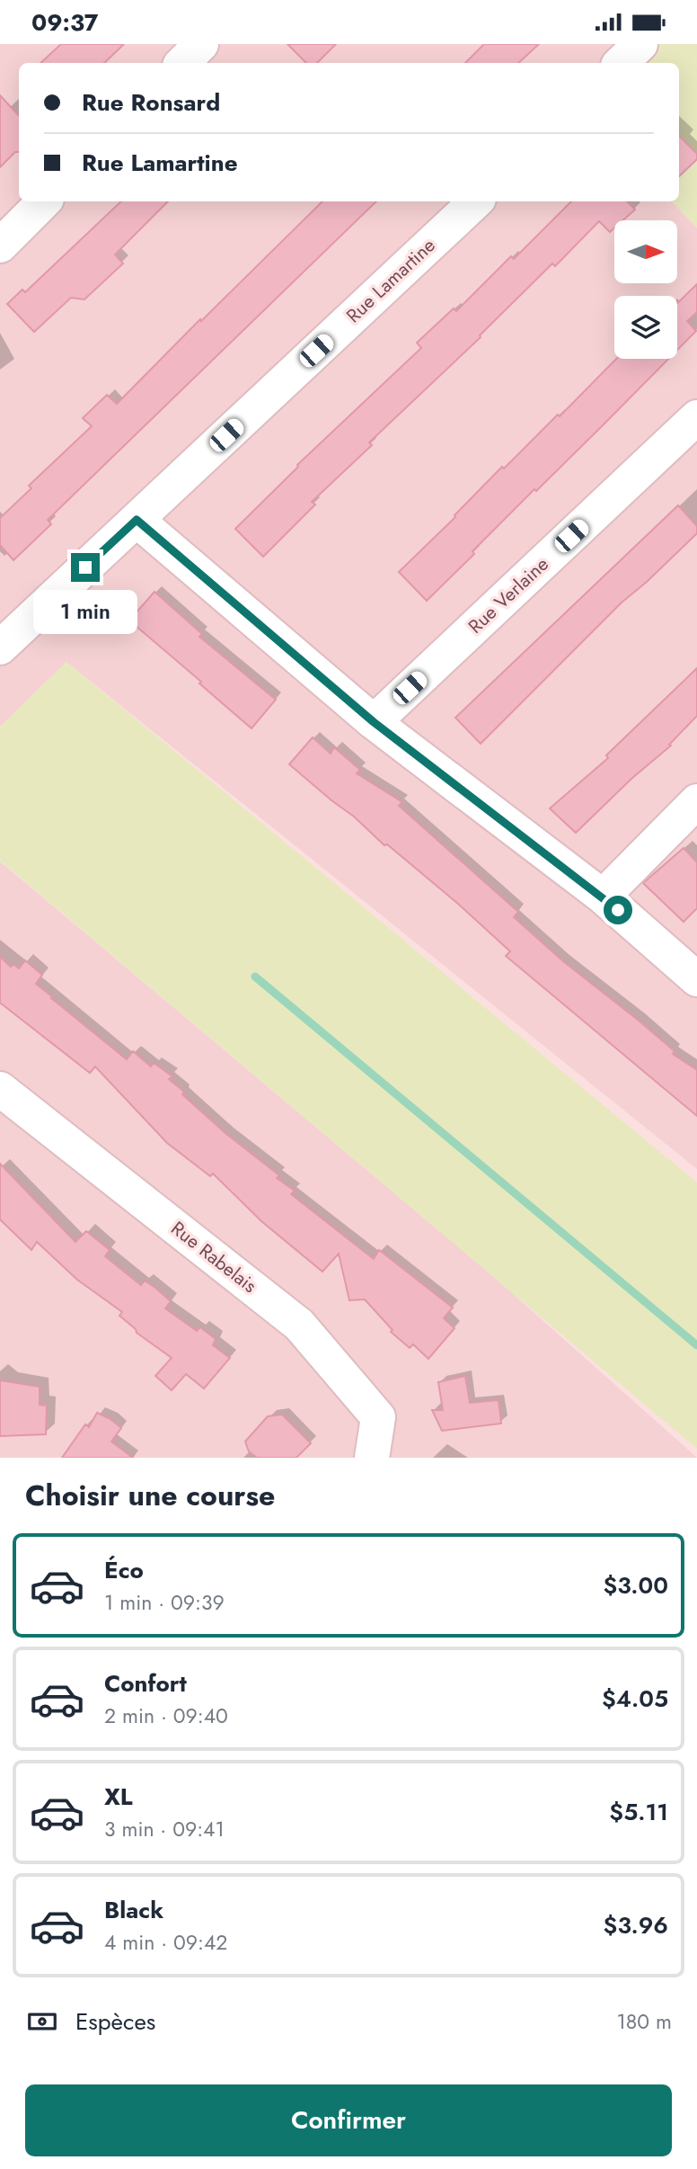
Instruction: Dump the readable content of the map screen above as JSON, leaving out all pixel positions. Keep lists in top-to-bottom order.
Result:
{
  "streets": {
    "street": ["Rue Lamartine", "Rue Verlaine", "Rue Rabelais"]
  },
  "north": "right",
  "page": {
    "status": "09:37",
    "banner": ["Rue Ronsard", "Rue Lamartine"],
    "bubble": "1 min",
    "heading": "Choisir une course",
    "list": [
      {
        "name": "Éco",
        "note": "1 min · 09:39",
        "value": "$3.00"
      },
      {
        "name": "Confort",
        "note": "2 min · 09:40",
        "value": "$4.05"
      },
      {
        "name": "XL",
        "note": "3 min · 09:41",
        "value": "$5.11"
      },
      {
        "name": "Black",
        "note": "4 min · 09:42",
        "value": "$3.96"
      }
    ],
    "pay": ["Espèces", "180 m"],
    "buttons": "Confirmer"
  }
}
